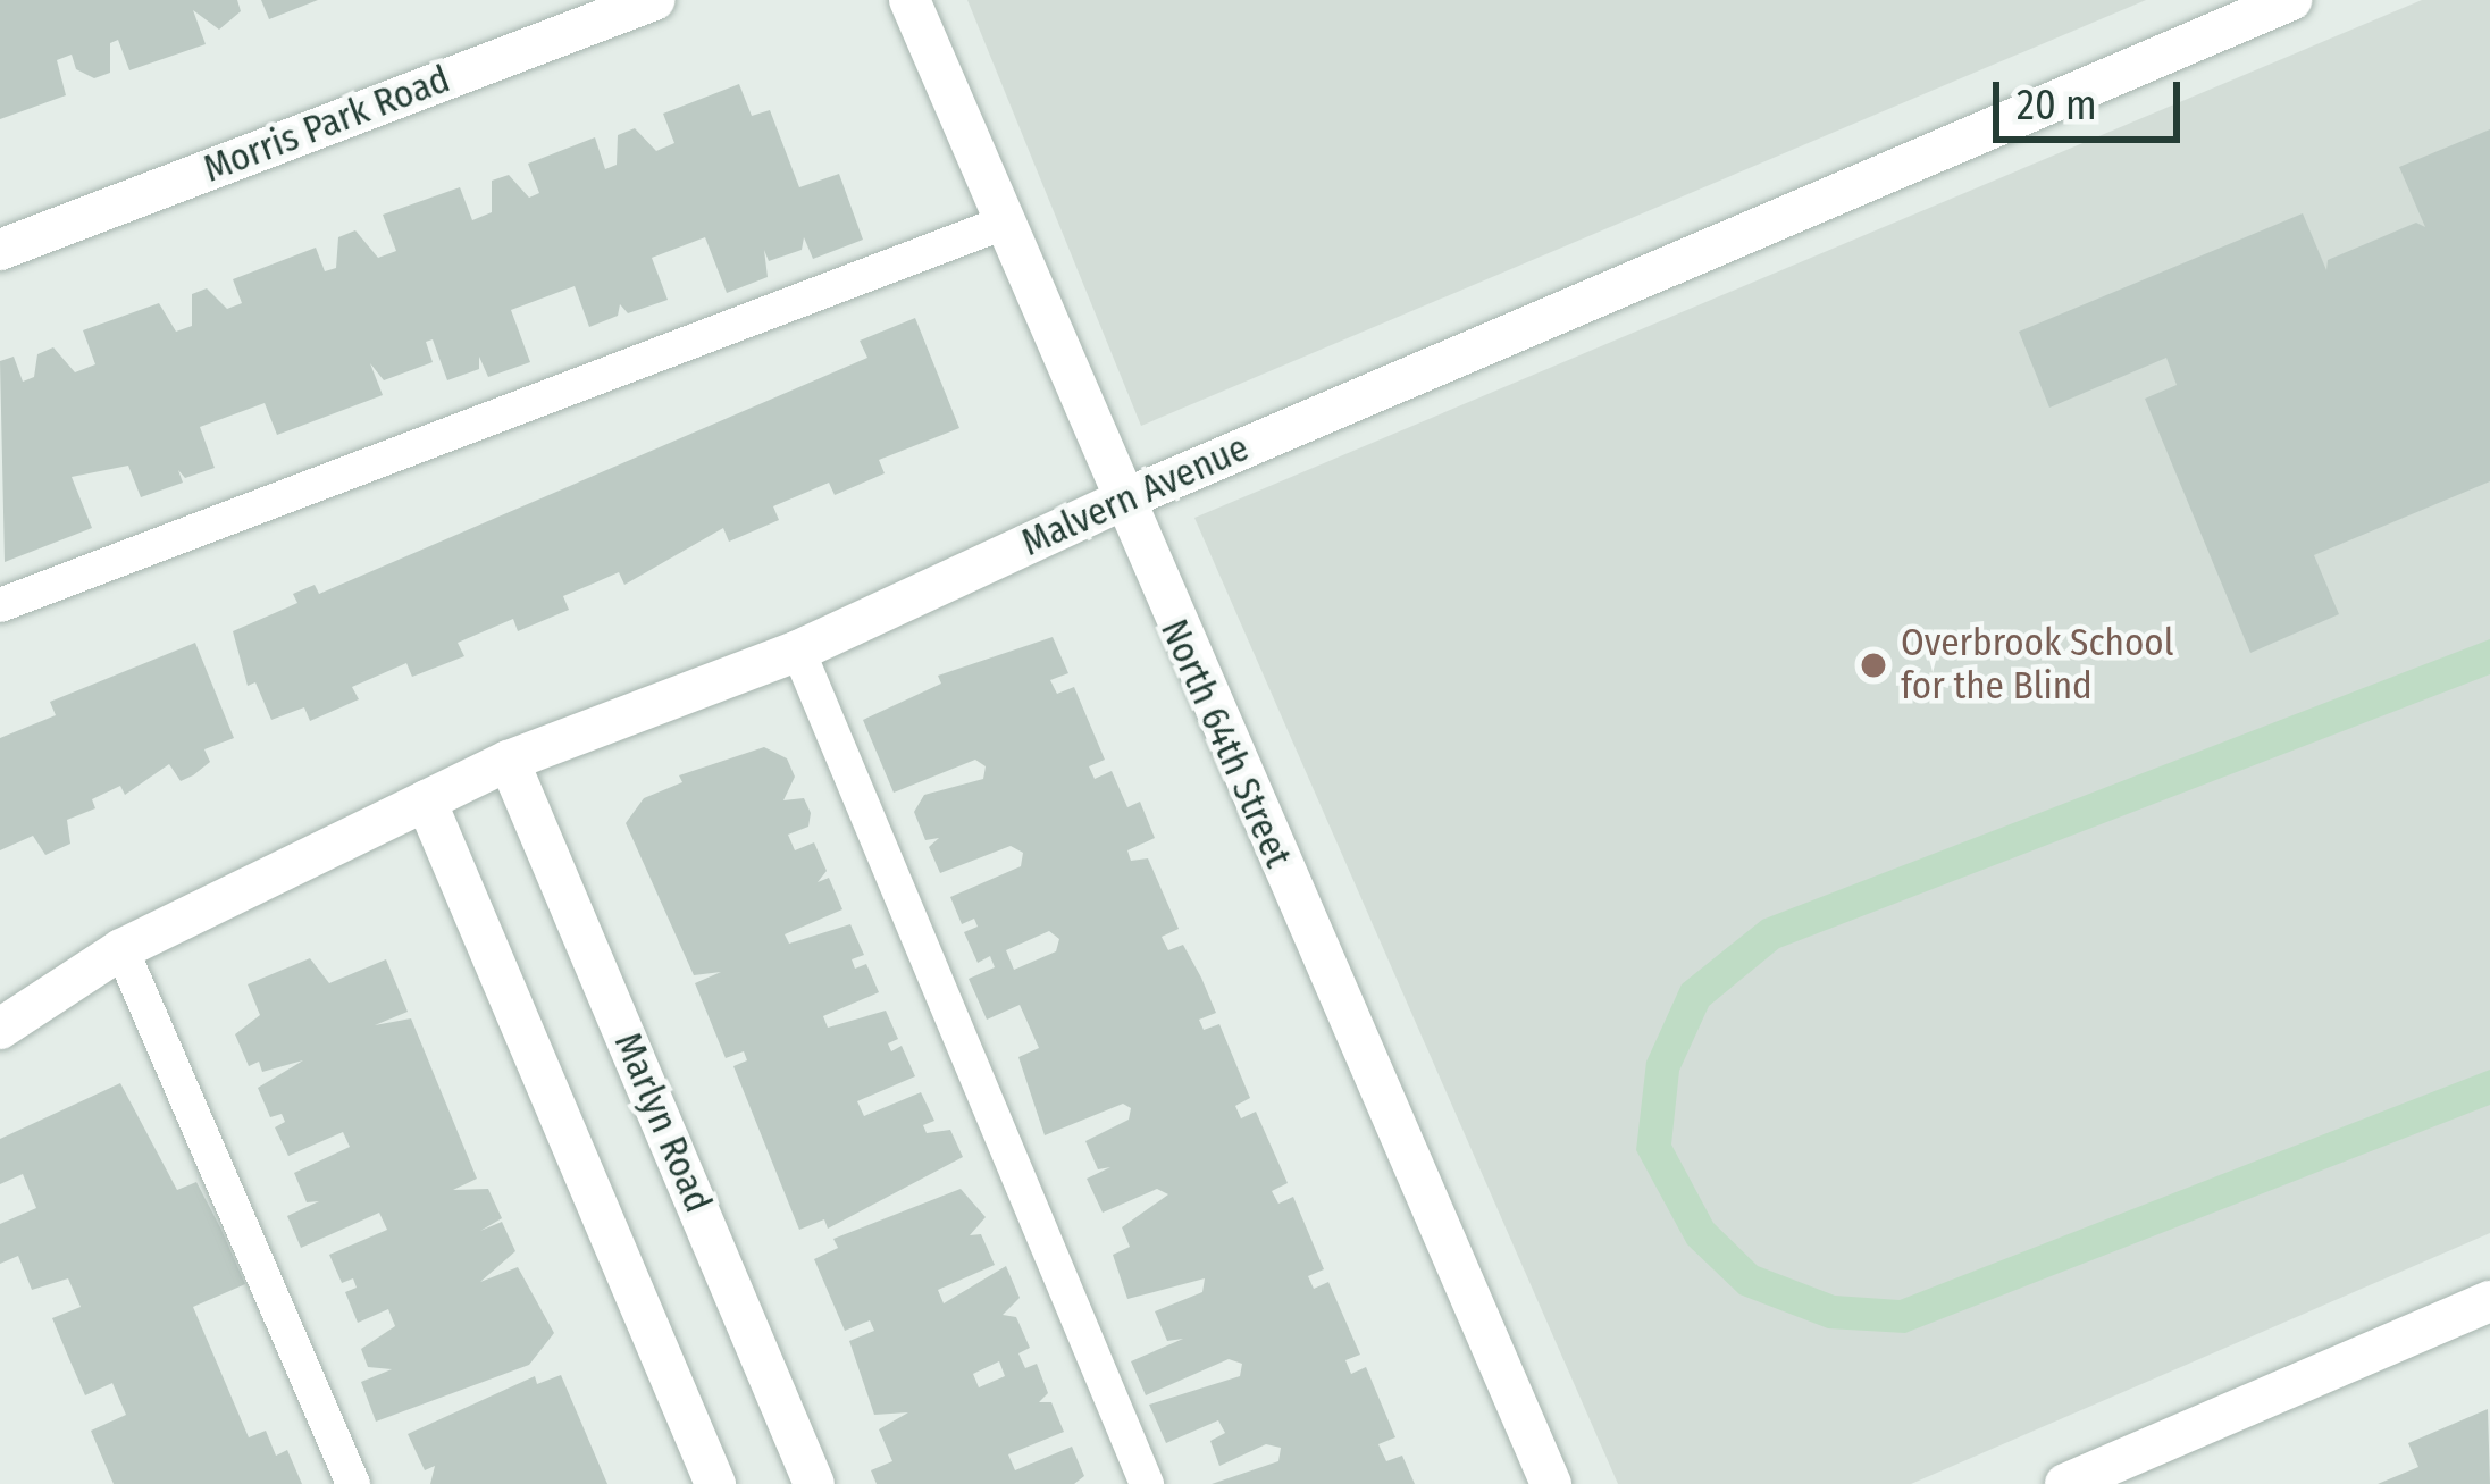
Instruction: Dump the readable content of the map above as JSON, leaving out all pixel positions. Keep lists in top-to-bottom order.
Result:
{
  "streets": {
    "street": [
      "Morris Park Road",
      "Malvern Avenue",
      "North 64th Street",
      "Marlyn Road"
    ]
  },
  "crossings": [
    ["Malvern Avenue", "North 64th Street"],
    ["Malvern Avenue", "Marlyn Road"]
  ],
  "places": ["Overbrook School for the Blind"],
  "scale_bar": "20 m"
}
